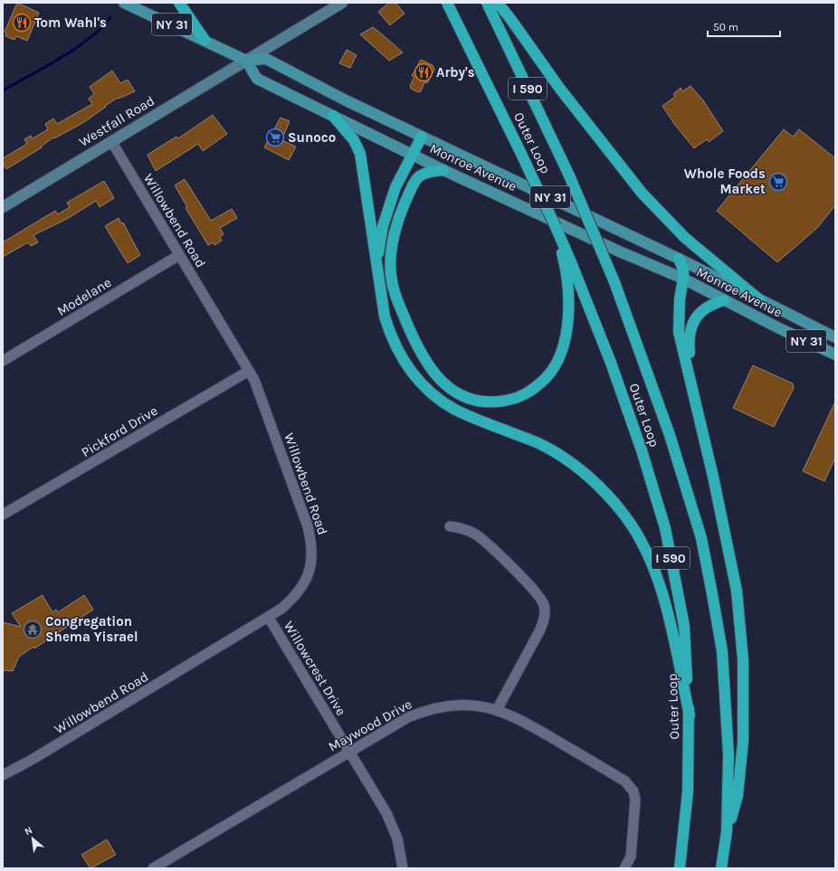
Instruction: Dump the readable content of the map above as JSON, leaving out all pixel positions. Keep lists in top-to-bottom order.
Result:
{
  "streets": {
    "highway": ["I 590", "Outer Loop"],
    "main road": ["NY 31", "Monroe Avenue"],
    "street": [
      "Westfall Road",
      "Willowbend Road",
      "Modelane",
      "Pickford Drive",
      "Willowcrest Drive",
      "Maywood Drive"
    ]
  },
  "crossings": [
    ["NY 31", "Westfall Road"],
    ["NY 31", "Monroe Avenue"],
    ["Westfall Road", "Monroe Avenue"],
    ["Westfall Road", "Willowbend Road"],
    ["Willowbend Road", "Modelane"],
    ["Willowbend Road", "Pickford Drive"],
    ["Willowbend Road", "Willowcrest Drive"],
    ["Willowcrest Drive", "Maywood Drive"]
  ],
  "places": {
    "restaurant": ["Tom Wahl's", "Arby's"],
    "supermarket": ["Sunoco", "Whole Foods Market"],
    "temple": ["Congregation Shema Yisrael"]
  },
  "scale_bar": "50 m",
  "north": "top left"
}
